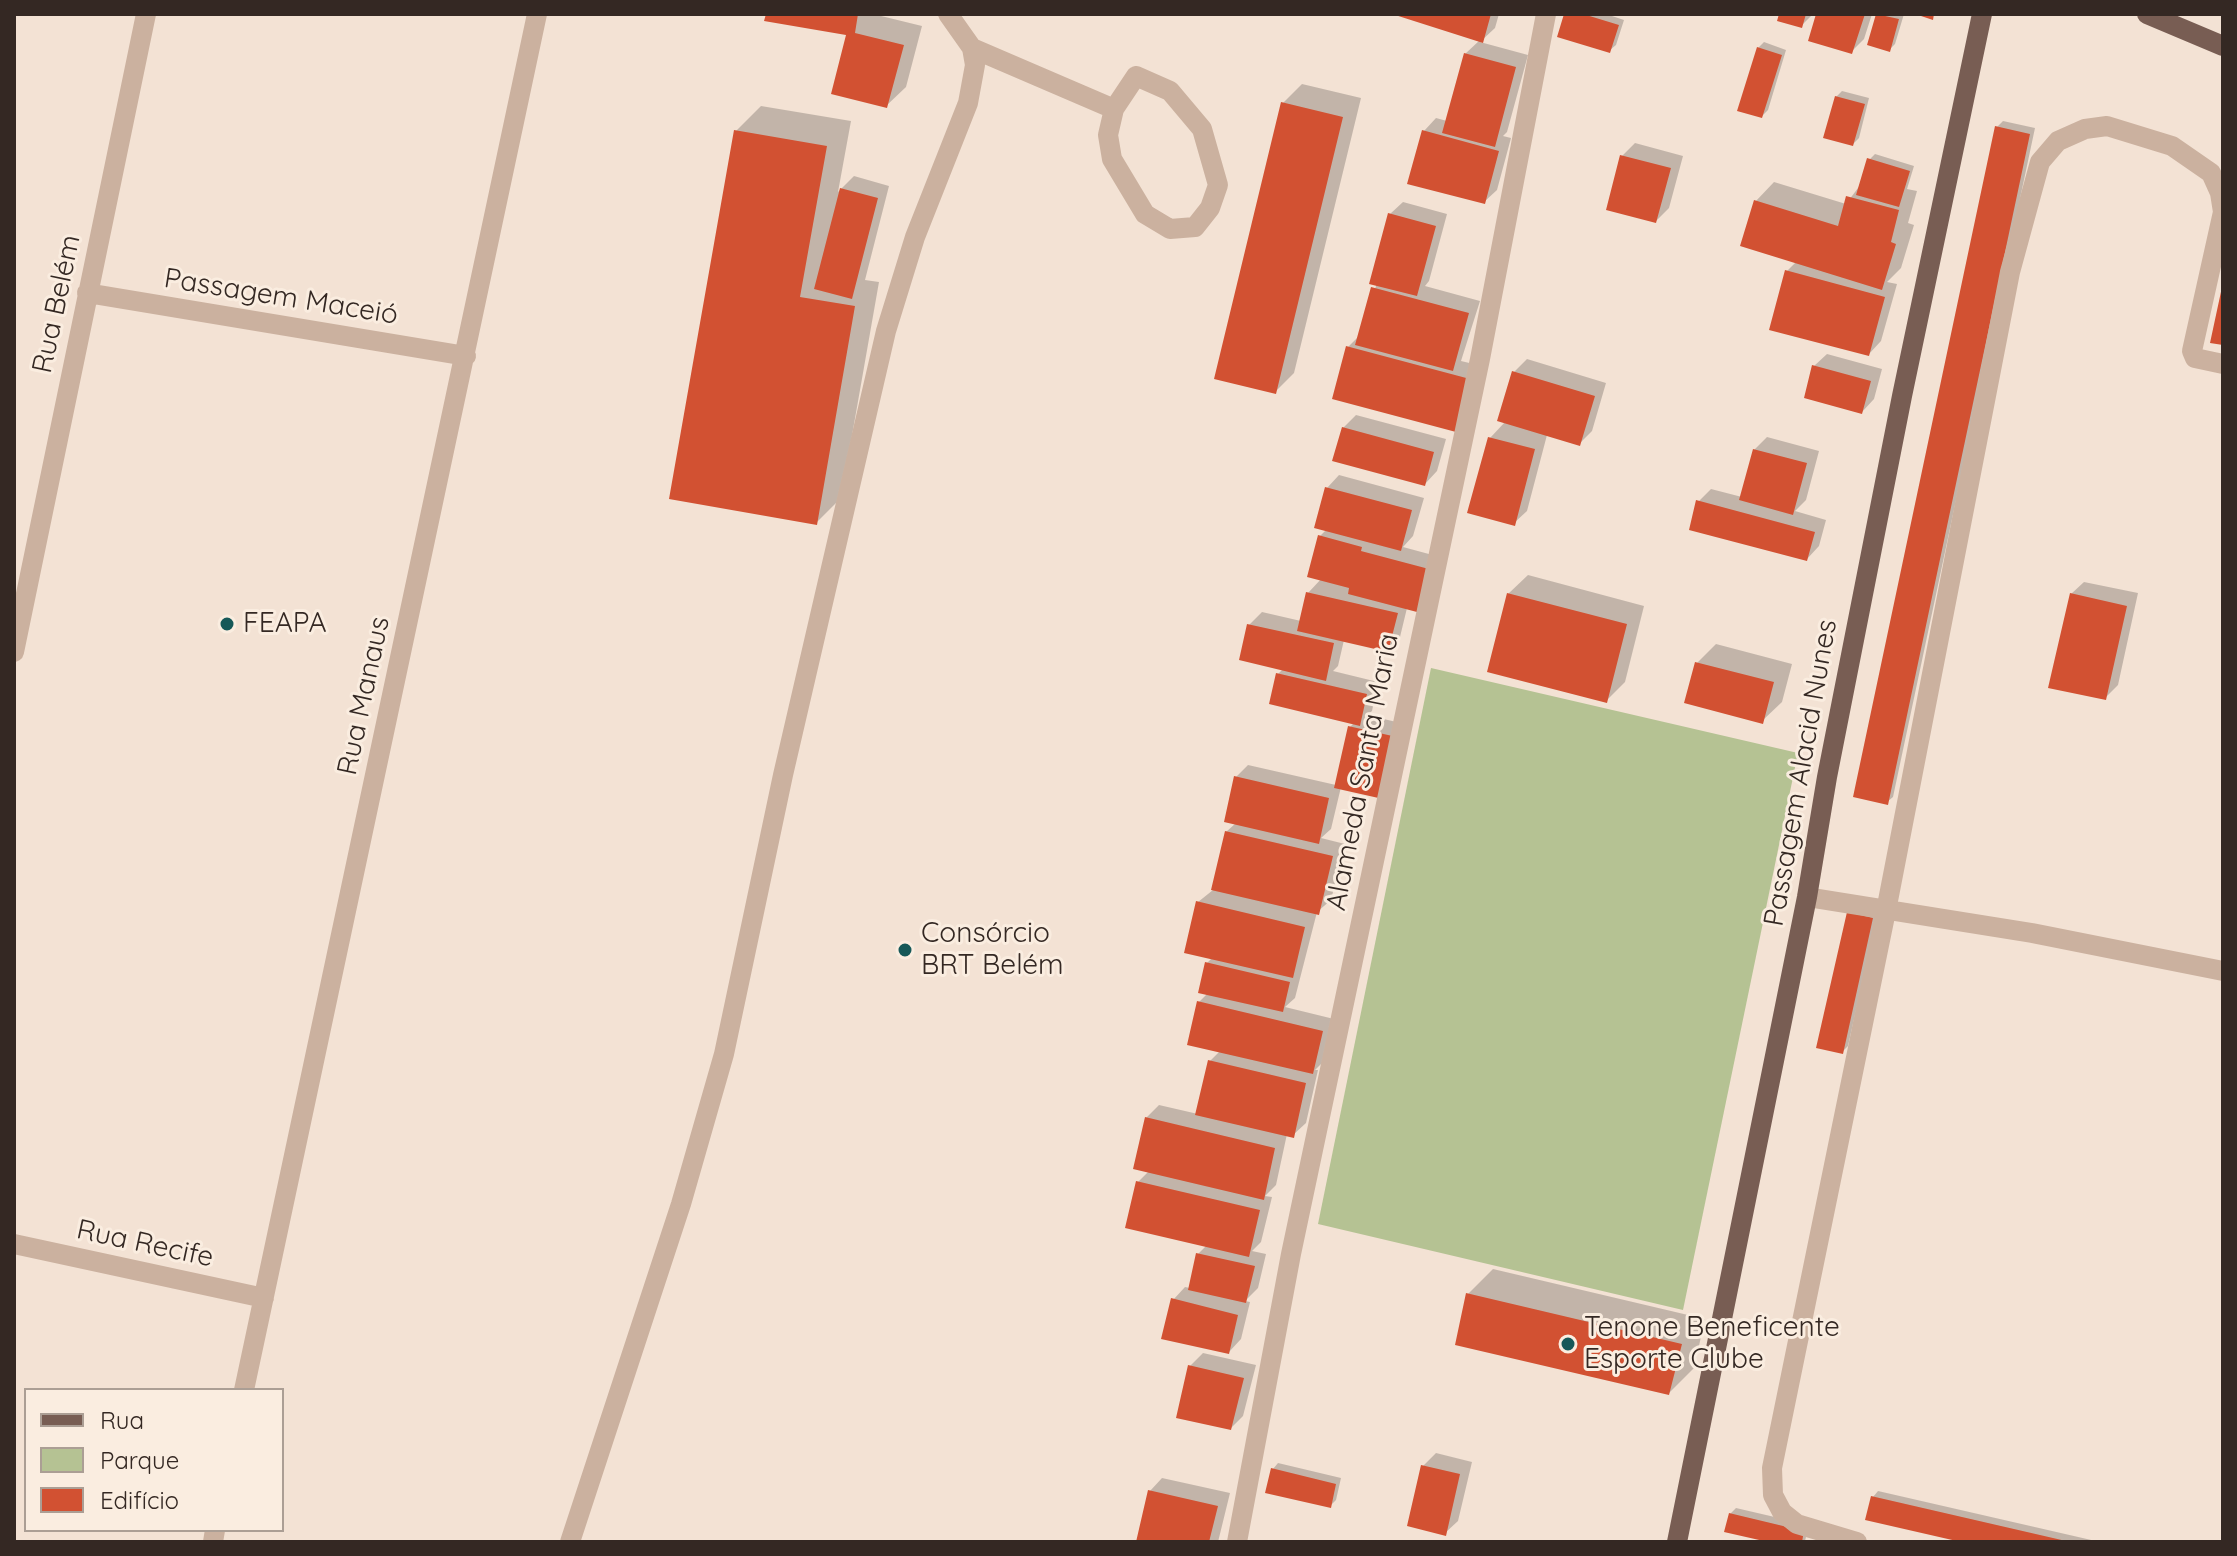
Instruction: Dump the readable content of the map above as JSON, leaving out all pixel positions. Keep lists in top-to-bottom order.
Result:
{
  "streets": {
    "main road": ["Passagem Alacid Nunes"],
    "street": [
      "Passagem Maceió",
      "Rua Belém",
      "Rua Manaus",
      "Alameda Santa Maria",
      "Rua Recife"
    ]
  },
  "crossings": [
    ["Passagem Maceió", "Rua Belém"],
    ["Passagem Maceió", "Rua Manaus"],
    ["Rua Manaus", "Rua Recife"]
  ],
  "places": ["FEAPA", "Consórcio BRT Belém", "Tenone Beneficente Esporte Clube"],
  "legend": ["Rua", "Parque", "Edifício"]
}
